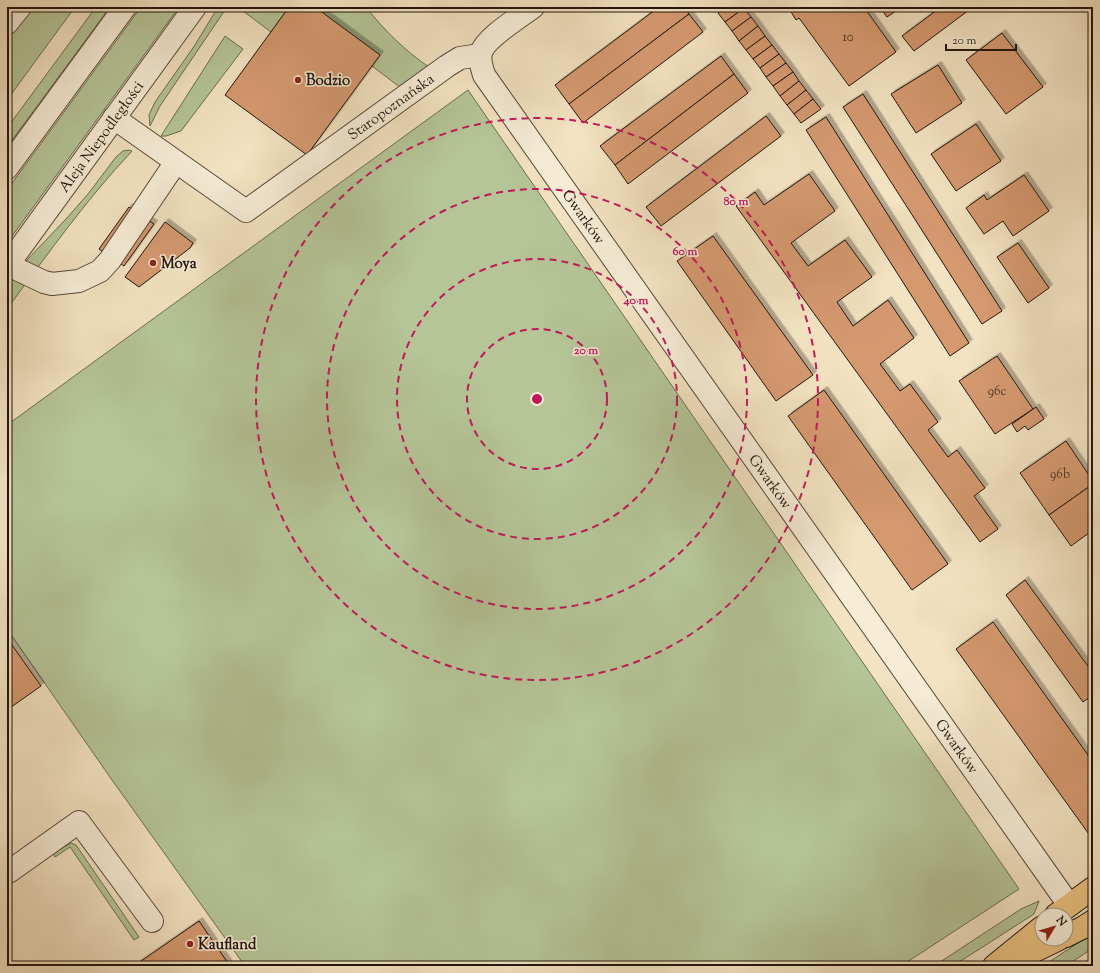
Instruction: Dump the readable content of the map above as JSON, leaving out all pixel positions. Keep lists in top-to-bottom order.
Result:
{
  "streets": {
    "street": ["Staropoznańska", "Aleja Niepodległości", "Gwarków"]
  },
  "crossings": [
    ["Staropoznańska", "Gwarków"]
  ],
  "places": ["Bodzio", "Moya", "Kaufland"],
  "house_numbers": ["10", "96c", "96b"],
  "scale_bar": "20 m",
  "north": "top right",
  "rings": [
    "80 m",
    "60 m",
    "40 m",
    "20 m"
  ]
}
